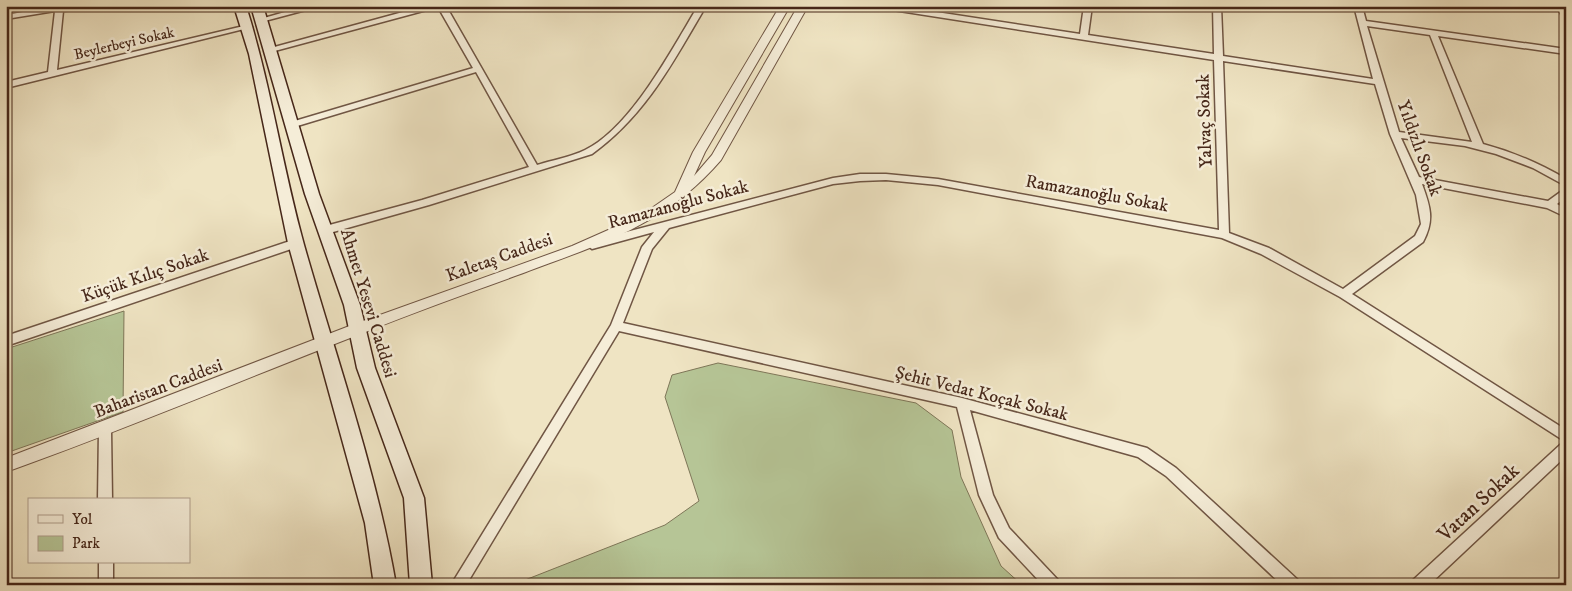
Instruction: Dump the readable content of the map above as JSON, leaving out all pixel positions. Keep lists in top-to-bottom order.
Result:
{
  "streets": {
    "main road": ["Ahmet Yesevi Caddesi"],
    "street": [
      "Beylerbeyi Sokak",
      "Yalvaç Sokak",
      "Yıldızlı Sokak",
      "Ramazanoğlu Sokak",
      "Kaletaş Caddesi",
      "Küçük Kılıç Sokak",
      "Baharistan Caddesi",
      "Şehit Vedat Koçak Sokak",
      "Vatan Sokak"
    ]
  },
  "crossings": [
    ["Beylerbeyi Sokak", "Ahmet Yesevi Caddesi"],
    ["Yalvaç Sokak", "Ramazanoğlu Sokak"],
    ["Yıldızlı Sokak", "Ramazanoğlu Sokak"],
    ["Ramazanoğlu Sokak", "Kaletaş Caddesi"],
    ["Kaletaş Caddesi", "Ahmet Yesevi Caddesi"],
    ["Kaletaş Caddesi", "Baharistan Caddesi"],
    ["Küçük Kılıç Sokak", "Ahmet Yesevi Caddesi"],
    ["Ahmet Yesevi Caddesi", "Baharistan Caddesi"]
  ],
  "legend": ["Yol", "Park"]
}
